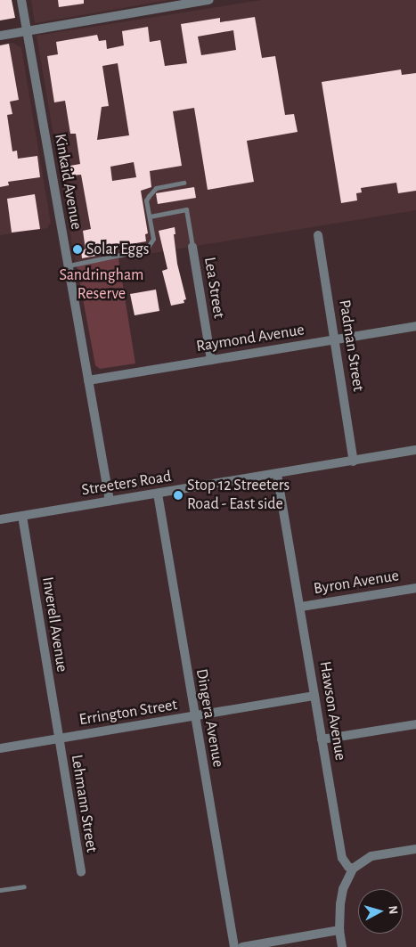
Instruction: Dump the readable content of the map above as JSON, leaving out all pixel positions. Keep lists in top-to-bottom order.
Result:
{
  "streets": {
    "street": [
      "Kinkaid Avenue",
      "Lea Street",
      "Raymond Avenue",
      "Padman Street",
      "Streeters Road",
      "Byron Avenue",
      "Inverell Avenue",
      "Hawson Avenue",
      "Errington Street",
      "Dingera Avenue",
      "Lehmann Street"
    ]
  },
  "crossings": [
    ["Kinkaid Avenue", "Raymond Avenue"],
    ["Kinkaid Avenue", "Streeters Road"],
    ["Lea Street", "Raymond Avenue"],
    ["Raymond Avenue", "Padman Street"],
    ["Padman Street", "Streeters Road"],
    ["Streeters Road", "Inverell Avenue"],
    ["Streeters Road", "Hawson Avenue"],
    ["Streeters Road", "Dingera Avenue"],
    ["Byron Avenue", "Hawson Avenue"],
    ["Inverell Avenue", "Errington Street"],
    ["Inverell Avenue", "Lehmann Street"],
    ["Hawson Avenue", "Errington Street"],
    ["Errington Street", "Dingera Avenue"],
    ["Errington Street", "Lehmann Street"]
  ],
  "parks": ["Sandringham Reserve"],
  "places": ["Solar Eggs", "Stop 12 Streeters Road - East side"],
  "north": "right"
}
